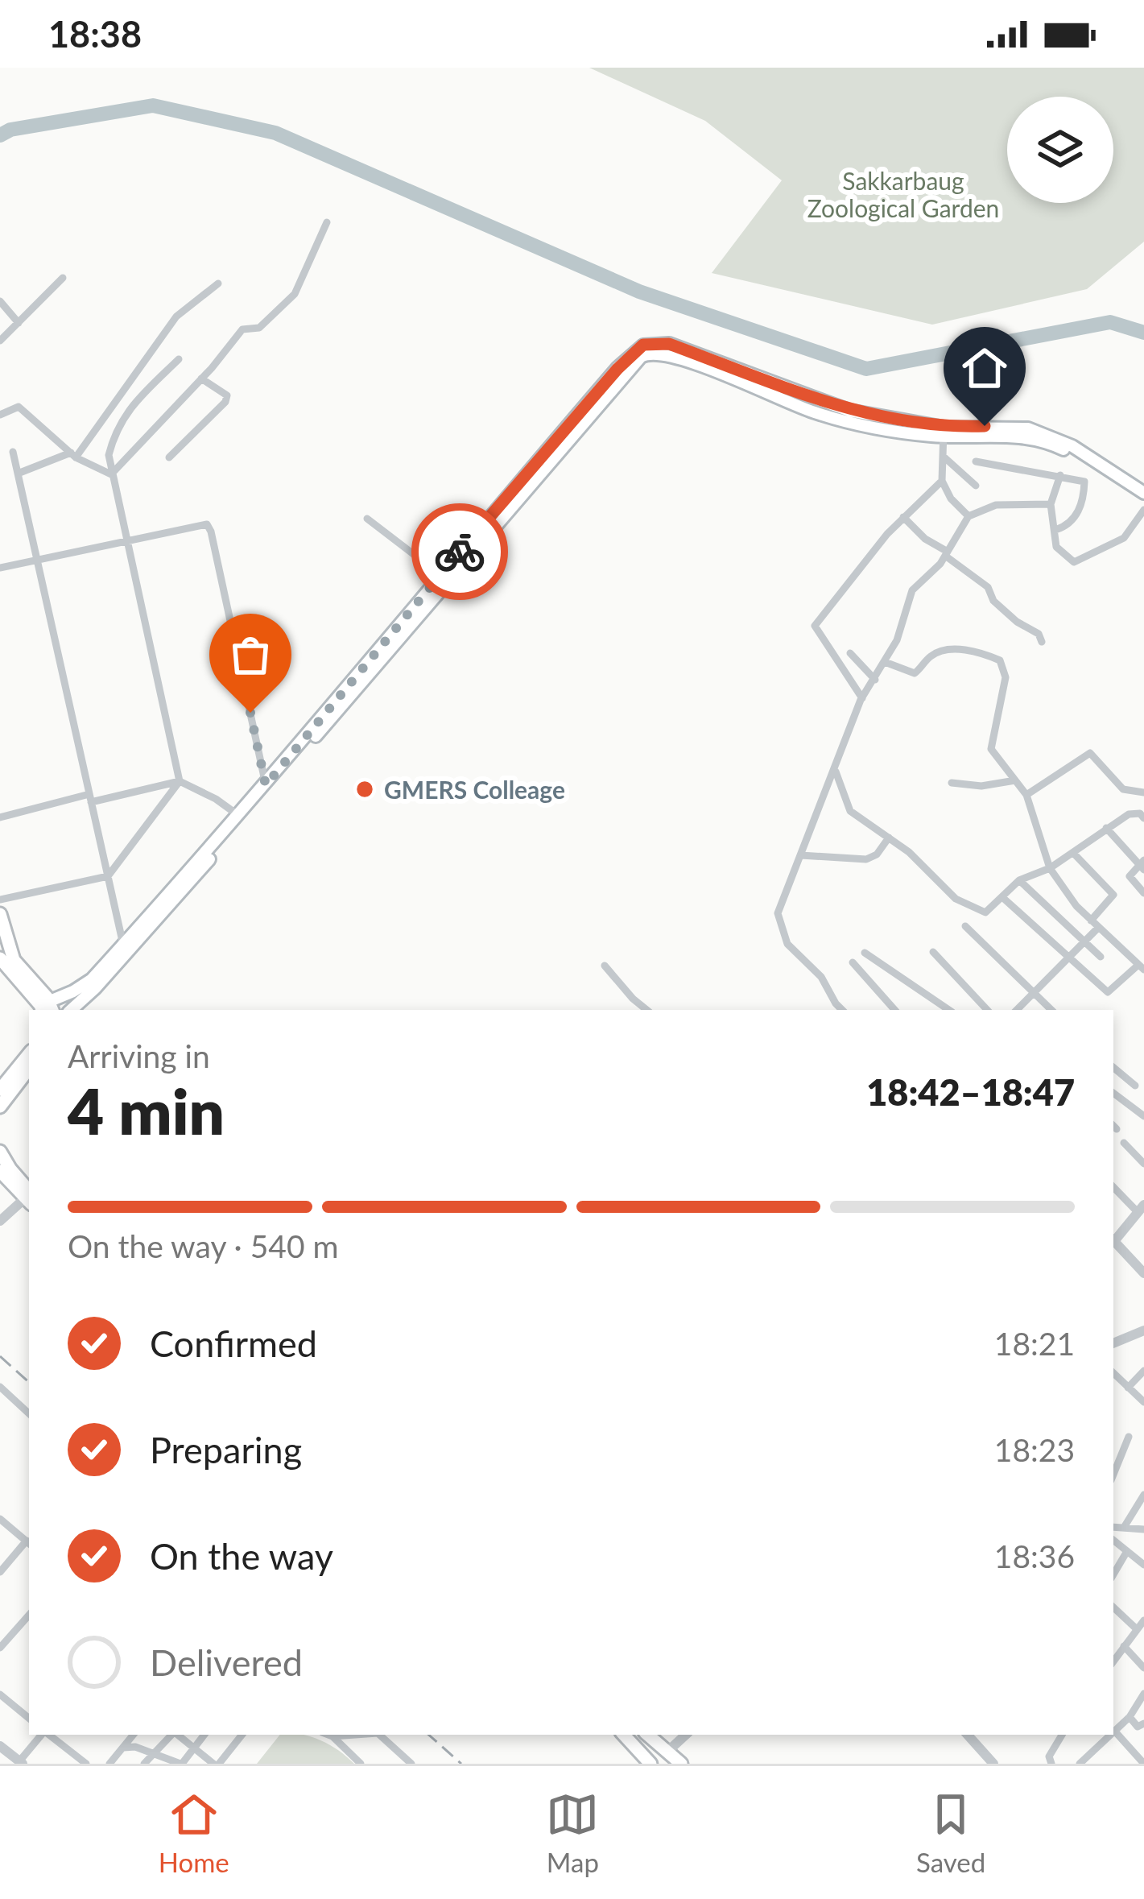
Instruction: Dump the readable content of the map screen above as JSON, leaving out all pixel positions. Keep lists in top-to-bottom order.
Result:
{
  "parks": ["Sakkarbaug Zoological Garden"],
  "places": ["GMERS Colleage"],
  "page": {
    "status": "18:38",
    "heading": ["4 min", "Arriving in", "18:42–18:47"],
    "bar": "On the way · 540 m",
    "list": [
      ["Confirmed", "18:21"],
      ["Preparing", "18:23"],
      ["On the way", "18:36"],
      "Delivered"
    ],
    "tabs": ["Home", "Map", "Saved"]
  }
}
